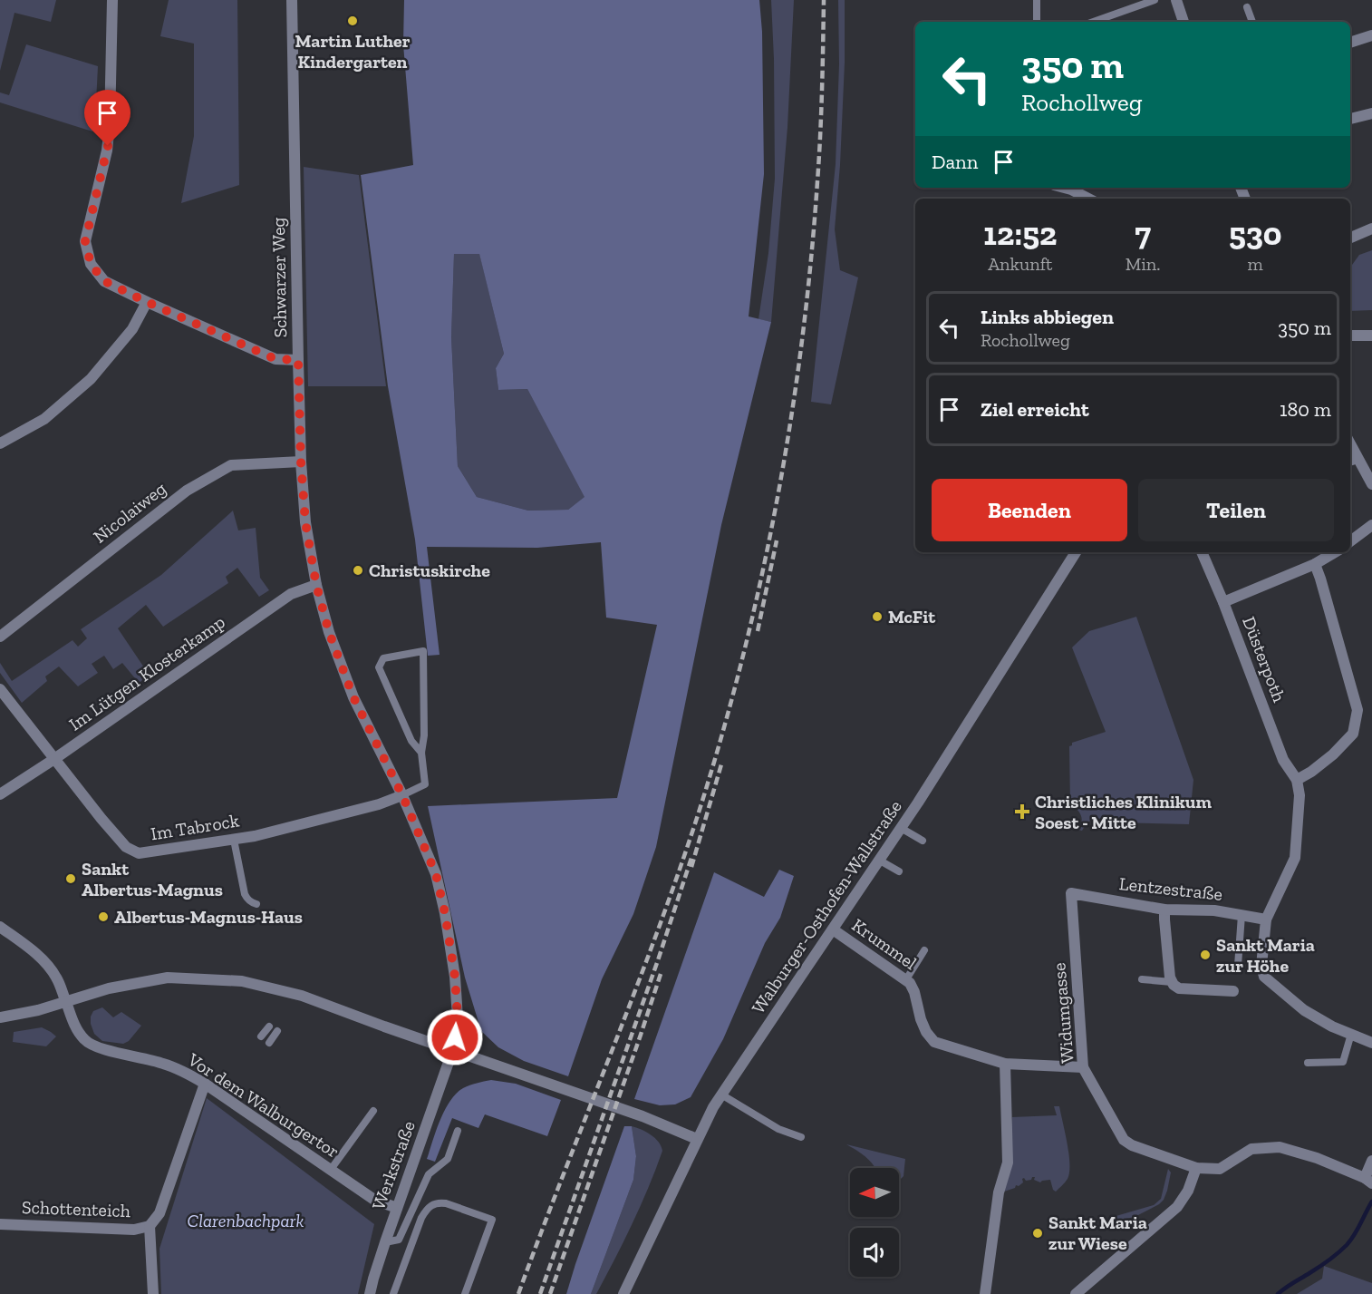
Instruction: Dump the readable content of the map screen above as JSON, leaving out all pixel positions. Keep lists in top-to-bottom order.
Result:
{
  "streets": {
    "street": [
      "Schwarzer Weg",
      "Nicolaiweg",
      "Düsterpoth",
      "Im Lütgen Klosterkamp",
      "Im Tabrock",
      "Lentzestraße",
      "Walburger-Osthofen-Wallstraße",
      "Krummel",
      "Widumgasse",
      "Vor dem Walburgertor",
      "Werkstraße",
      "Schottenteich"
    ]
  },
  "crossings": [
    ["Schwarzer Weg", "Nicolaiweg"],
    ["Schwarzer Weg", "Im Lütgen Klosterkamp"],
    ["Schwarzer Weg", "Im Tabrock"],
    ["Schwarzer Weg", "Werkstraße"],
    ["Im Lütgen Klosterkamp", "Im Tabrock"],
    ["Lentzestraße", "Widumgasse"],
    ["Walburger-Osthofen-Wallstraße", "Krummel"],
    ["Krummel", "Widumgasse"],
    ["Vor dem Walburgertor", "Werkstraße"]
  ],
  "parks": ["Clarenbachpark"],
  "places": {
    "other": [
      "Martin Luther Kindergarten",
      "Christuskirche",
      "McFit",
      "Sankt Albertus-Magnus",
      "Albertus-Magnus-Haus",
      "Sankt Maria zur Höhe",
      "Sankt Maria zur Wiese"
    ],
    "health": ["Christliches Klinikum Soest - Mitte"]
  },
  "north": "left",
  "page": {
    "turn": ["350 m", "Rochollweg"],
    "then": "Dann",
    "eta": [
      "12:52",
      "Ankunft",
      "7",
      "Min.",
      "530",
      "m"
    ],
    "list": [
      {
        "name": "Links abbiegen",
        "note": "Rochollweg",
        "value": "350 m"
      },
      {
        "name": "Ziel erreicht",
        "value": "180 m"
      }
    ],
    "buttons": ["Beenden", "Teilen"]
  }
}
